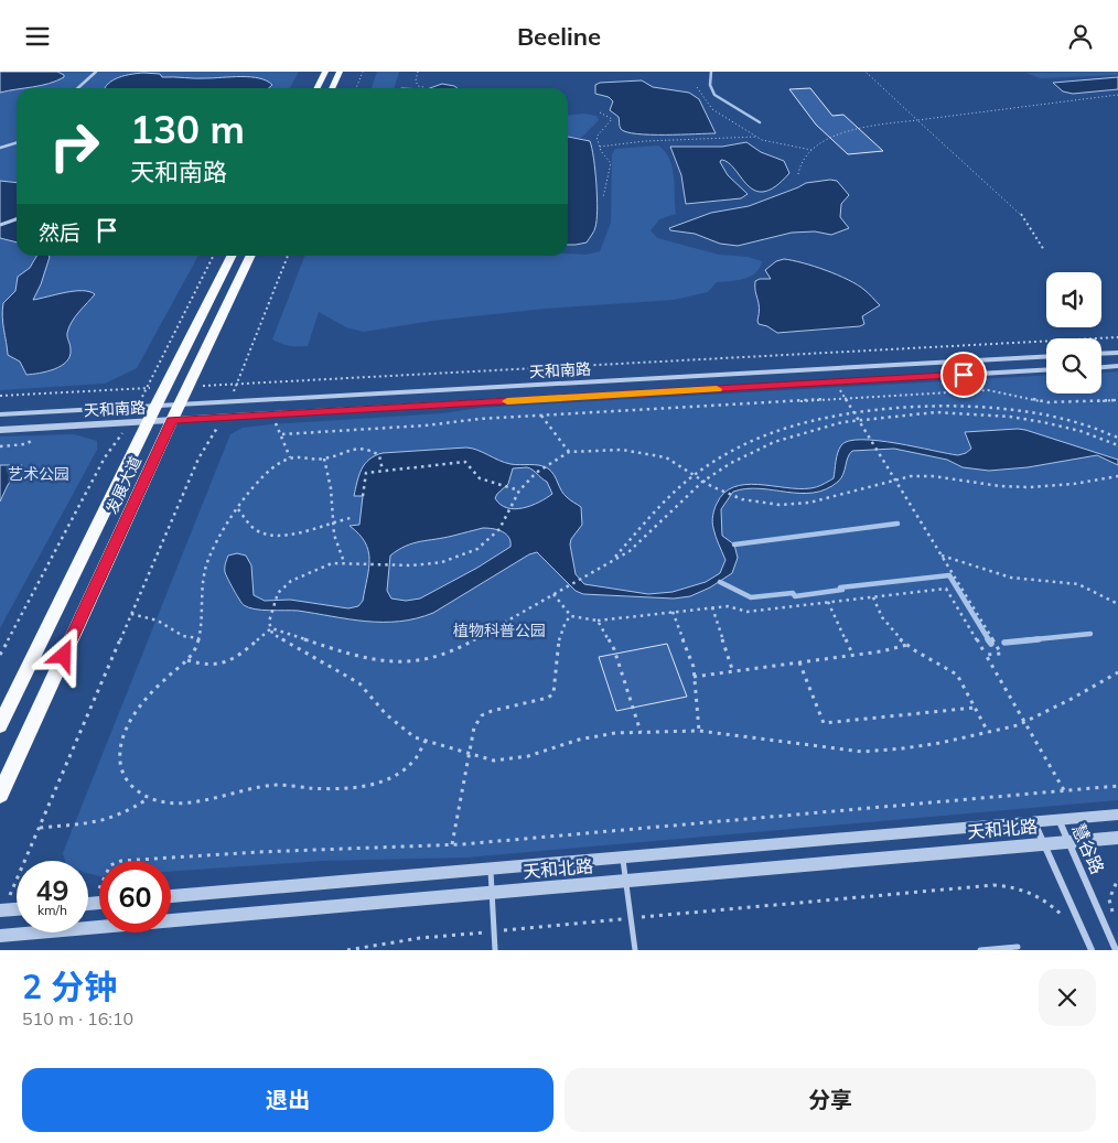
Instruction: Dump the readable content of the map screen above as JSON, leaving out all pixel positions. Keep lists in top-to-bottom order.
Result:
{
  "streets": {
    "main road": ["发展大道"],
    "street": ["天和南路", "天和北路", "慧谷路"]
  },
  "crossings": [
    ["天和南路", "发展大道"],
    ["天和北路", "慧谷路"]
  ],
  "parks": ["艺术公园", "植物科普公园"],
  "page": {
    "header": "Beeline",
    "turn": ["130 m", "天和南路"],
    "then": "然后",
    "speed": "49 km/h",
    "limit": "60",
    "heading": ["2 分钟", "510 m · 16:10"],
    "buttons": ["退出", "分享"]
  }
}
